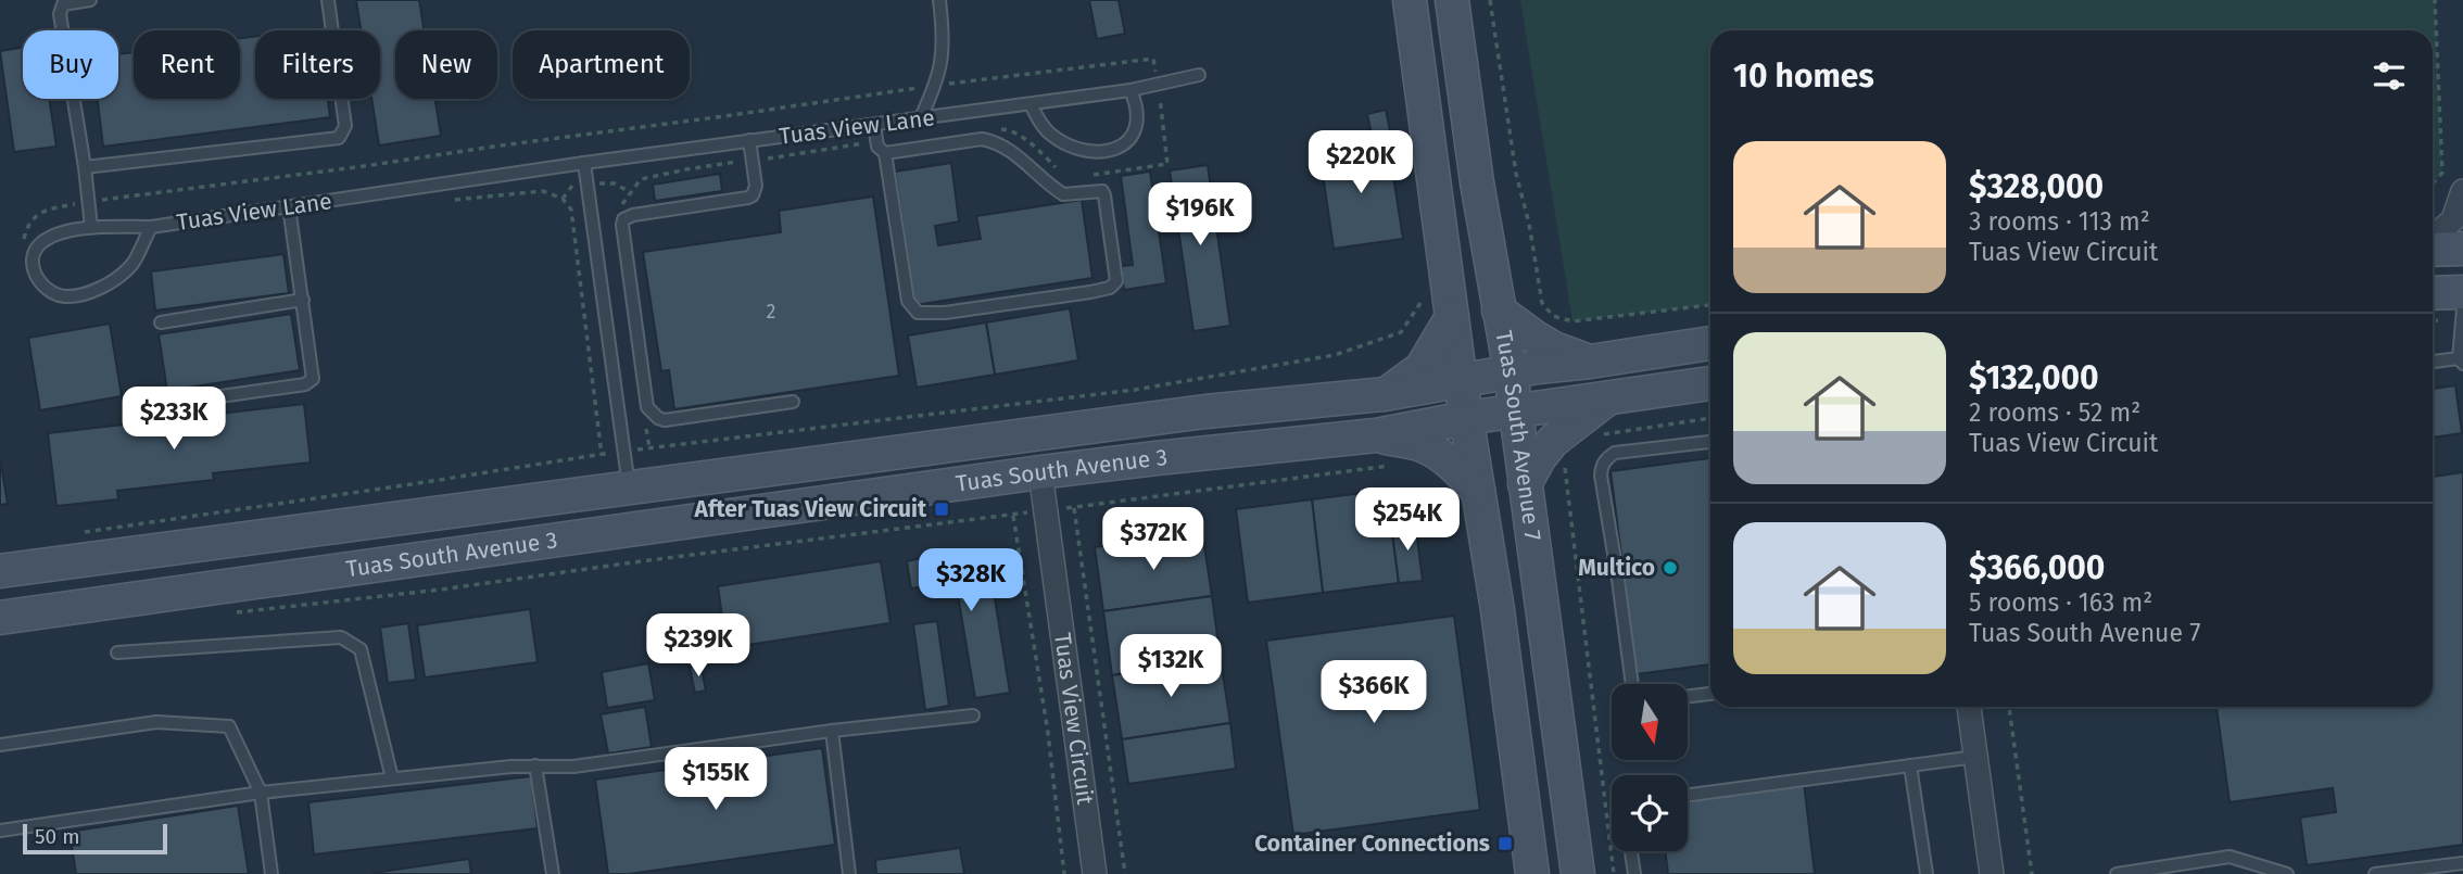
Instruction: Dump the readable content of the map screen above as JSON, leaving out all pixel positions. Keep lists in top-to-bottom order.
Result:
{
  "streets": {
    "street": ["Tuas South Avenue 7", "Tuas South Avenue 3", "Tuas View Circuit"],
    "lane": ["Tuas View Lane"]
  },
  "crossings": [
    ["Tuas South Avenue 7", "Tuas South Avenue 3"],
    ["Tuas South Avenue 3", "Tuas View Circuit"]
  ],
  "places": {
    "transit": ["After Tuas View Circuit", "Container Connections"],
    "other": ["Multico"]
  },
  "house_numbers": ["2"],
  "scale_bar": "50 m",
  "north": "bottom",
  "page": {
    "chip": [
      "Buy",
      "Rent",
      "Filters",
      "New",
      "Apartment"
    ],
    "heading": "10 homes",
    "list": [
      {
        "name": "$328,000",
        "note": "3 rooms · 113 m² · Tuas View Circuit"
      },
      {
        "name": "$132,000",
        "note": "2 rooms · 52 m² · Tuas View Circuit"
      },
      {
        "name": "$366,000",
        "note": "5 rooms · 163 m² · Tuas South Avenue 7"
      }
    ],
    "price": [
      "$220K",
      "$196K",
      "$233K",
      "$254K",
      "$372K",
      "$328K",
      "$239K",
      "$132K",
      "$366K",
      "$155K"
    ],
    "scale": "50 m"
  }
}
